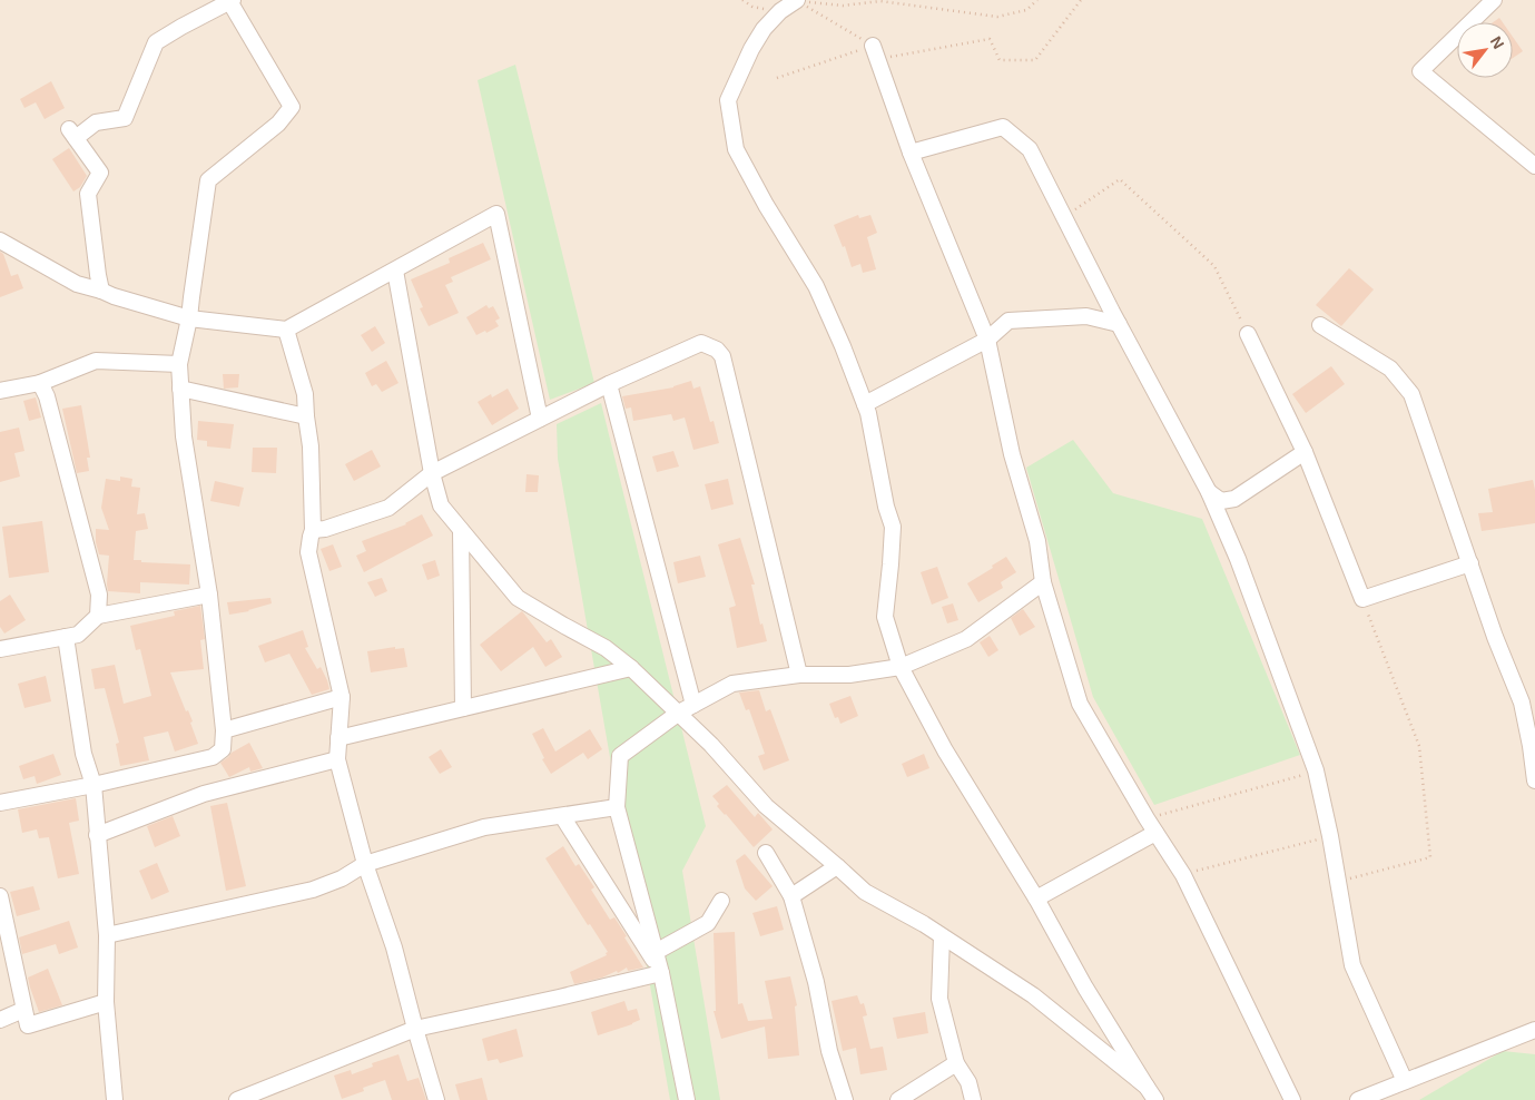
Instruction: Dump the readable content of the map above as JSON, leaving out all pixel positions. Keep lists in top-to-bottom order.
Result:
{
  "north": "top right"
}
